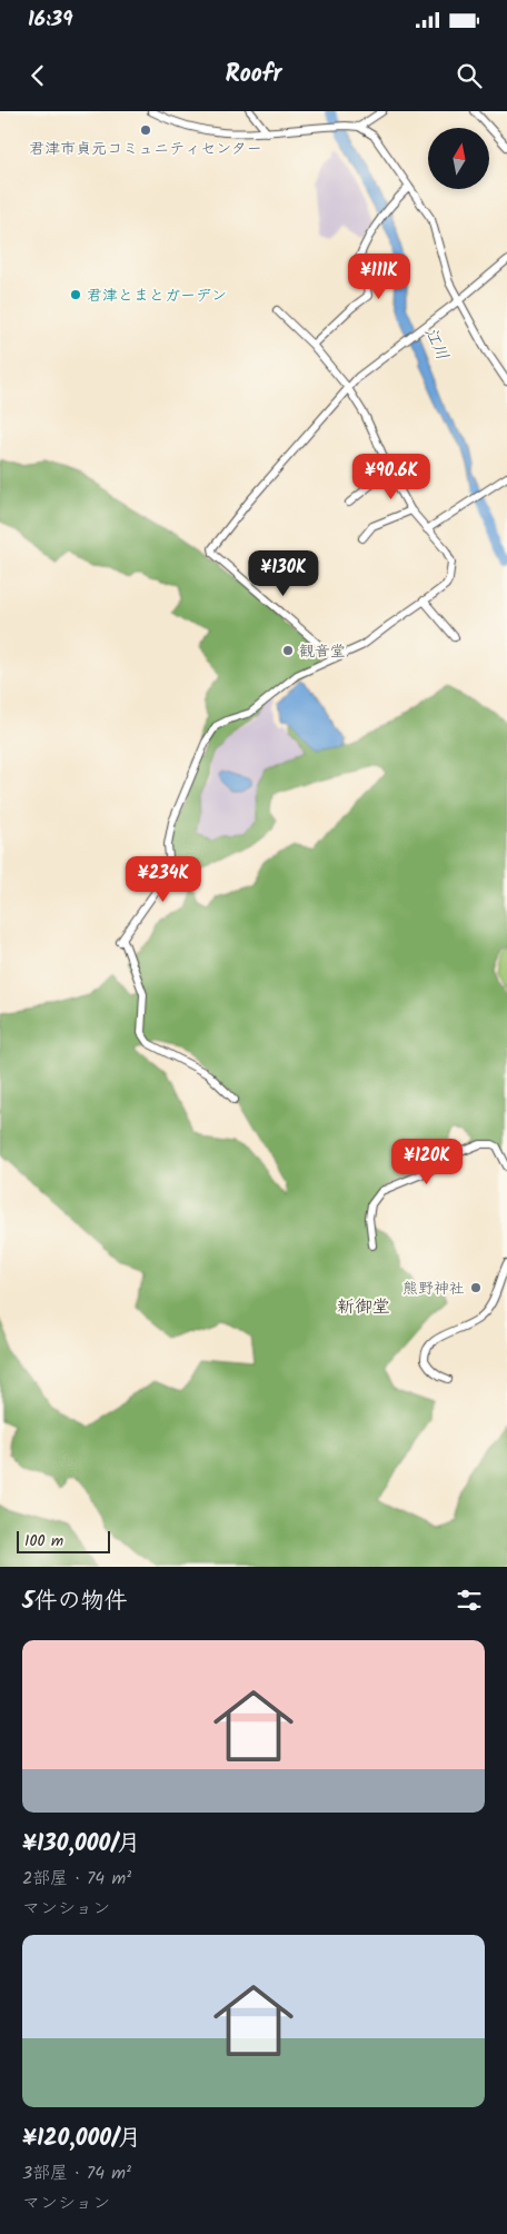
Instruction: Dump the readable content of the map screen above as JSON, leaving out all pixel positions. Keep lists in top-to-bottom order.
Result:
{
  "districts": ["新御堂"],
  "water": ["江川"],
  "places": [
    "君津市貞元コミュニティセンター",
    "君津とまとガーデン",
    "観音堂",
    "熊野神社"
  ],
  "scale_bar": "100 m",
  "north": "top",
  "page": {
    "status": "16:39",
    "header": "Roofr",
    "price": [
      "¥111K",
      "¥90.6K",
      "¥130K",
      "¥234K",
      "¥120K"
    ],
    "scale": "100 m",
    "heading": "5件の物件",
    "list": [
      {
        "name": "¥130,000/月",
        "note": "2部屋 · 74 m² · マンション"
      },
      {
        "name": "¥120,000/月",
        "note": "3部屋 · 74 m² · マンション"
      }
    ]
  }
}
